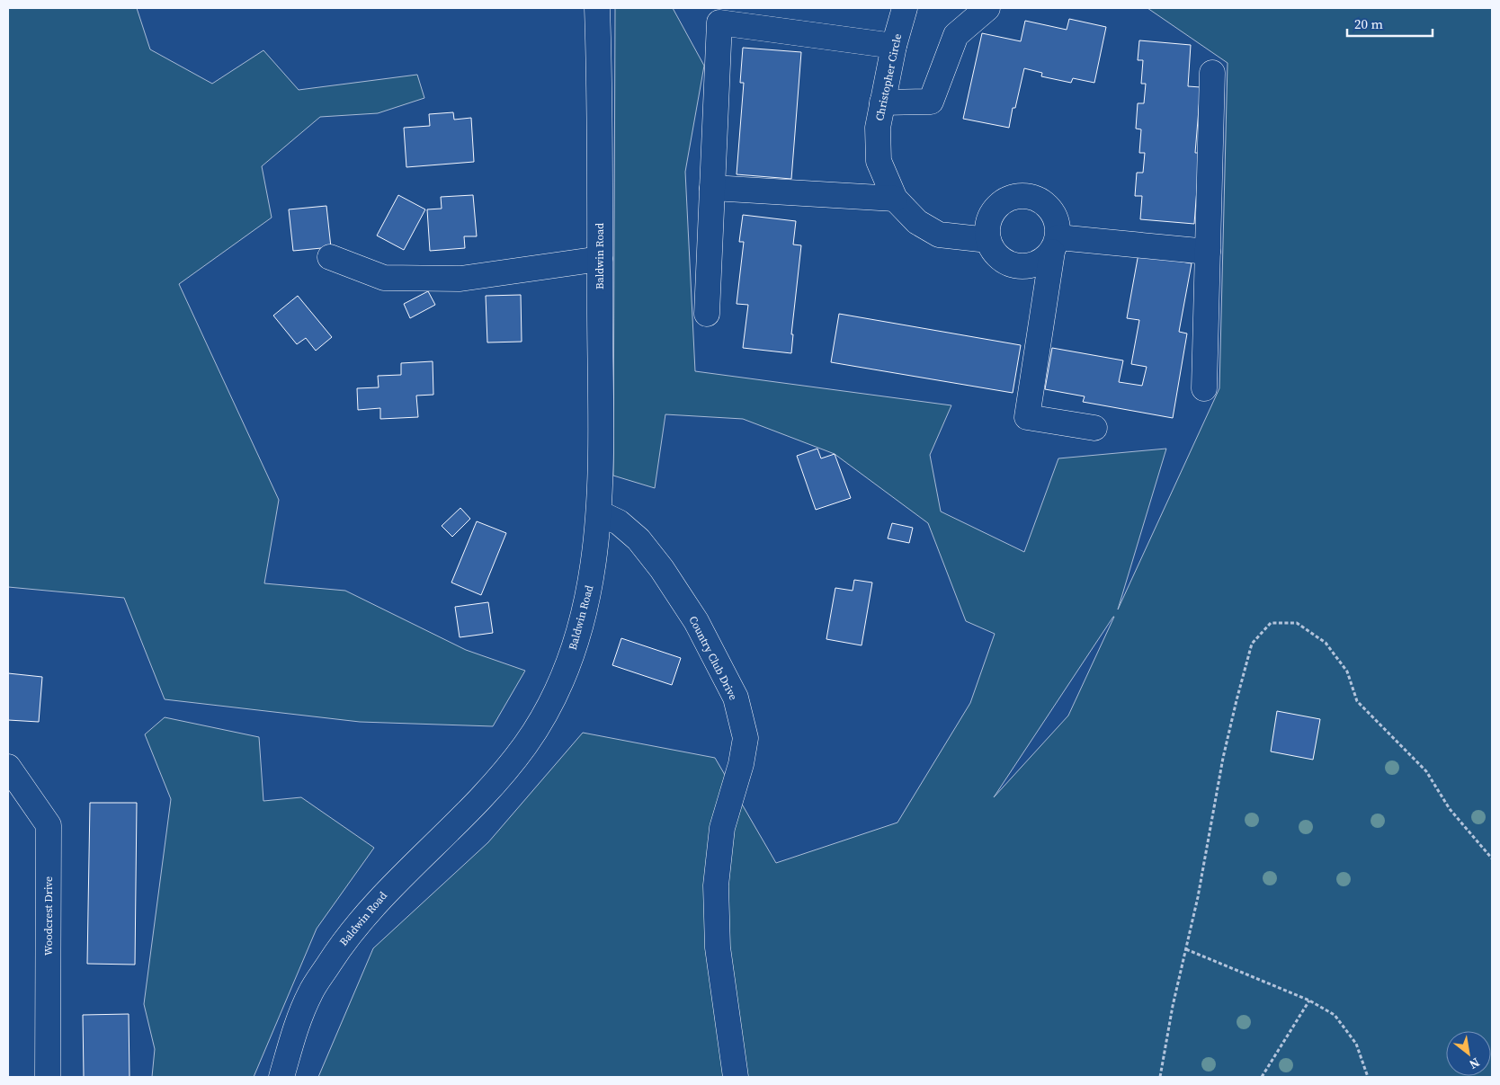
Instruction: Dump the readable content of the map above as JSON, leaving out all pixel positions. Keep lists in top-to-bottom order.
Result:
{
  "streets": {
    "street": [
      "Christopher Circle",
      "Baldwin Road",
      "Country Club Drive",
      "Woodcrest Drive"
    ]
  },
  "crossings": [
    ["Baldwin Road", "Country Club Drive"]
  ],
  "scale_bar": "20 m",
  "north": "bottom right"
}
